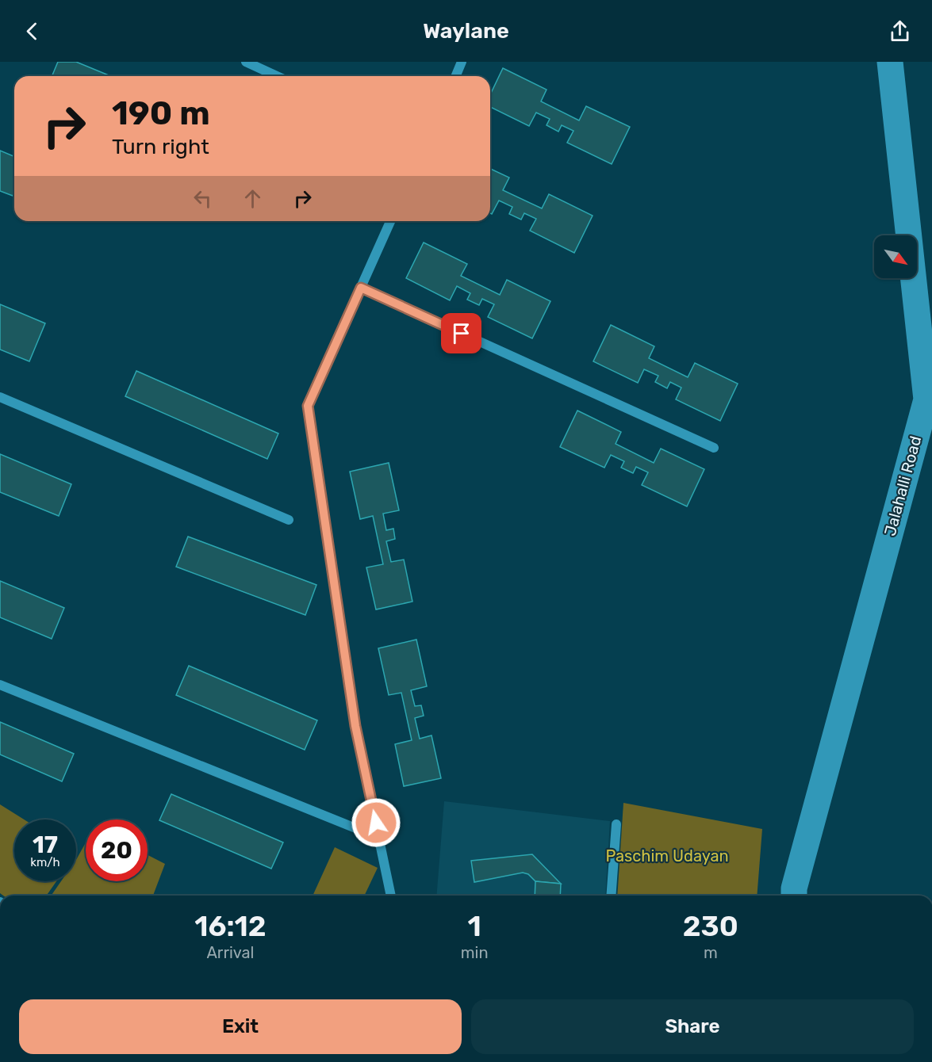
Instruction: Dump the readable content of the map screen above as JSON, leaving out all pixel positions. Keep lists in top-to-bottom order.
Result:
{
  "streets": {
    "main road": ["Jalahalli Road"]
  },
  "parks": ["Paschim Udayan"],
  "north": "bottom right",
  "page": {
    "header": "Waylane",
    "turn": ["190 m", "Turn right"],
    "speed": "17 km/h",
    "limit": "20",
    "eta": [
      "16:12",
      "Arrival",
      "1",
      "min",
      "230",
      "m"
    ],
    "buttons": ["Exit", "Share"]
  }
}
